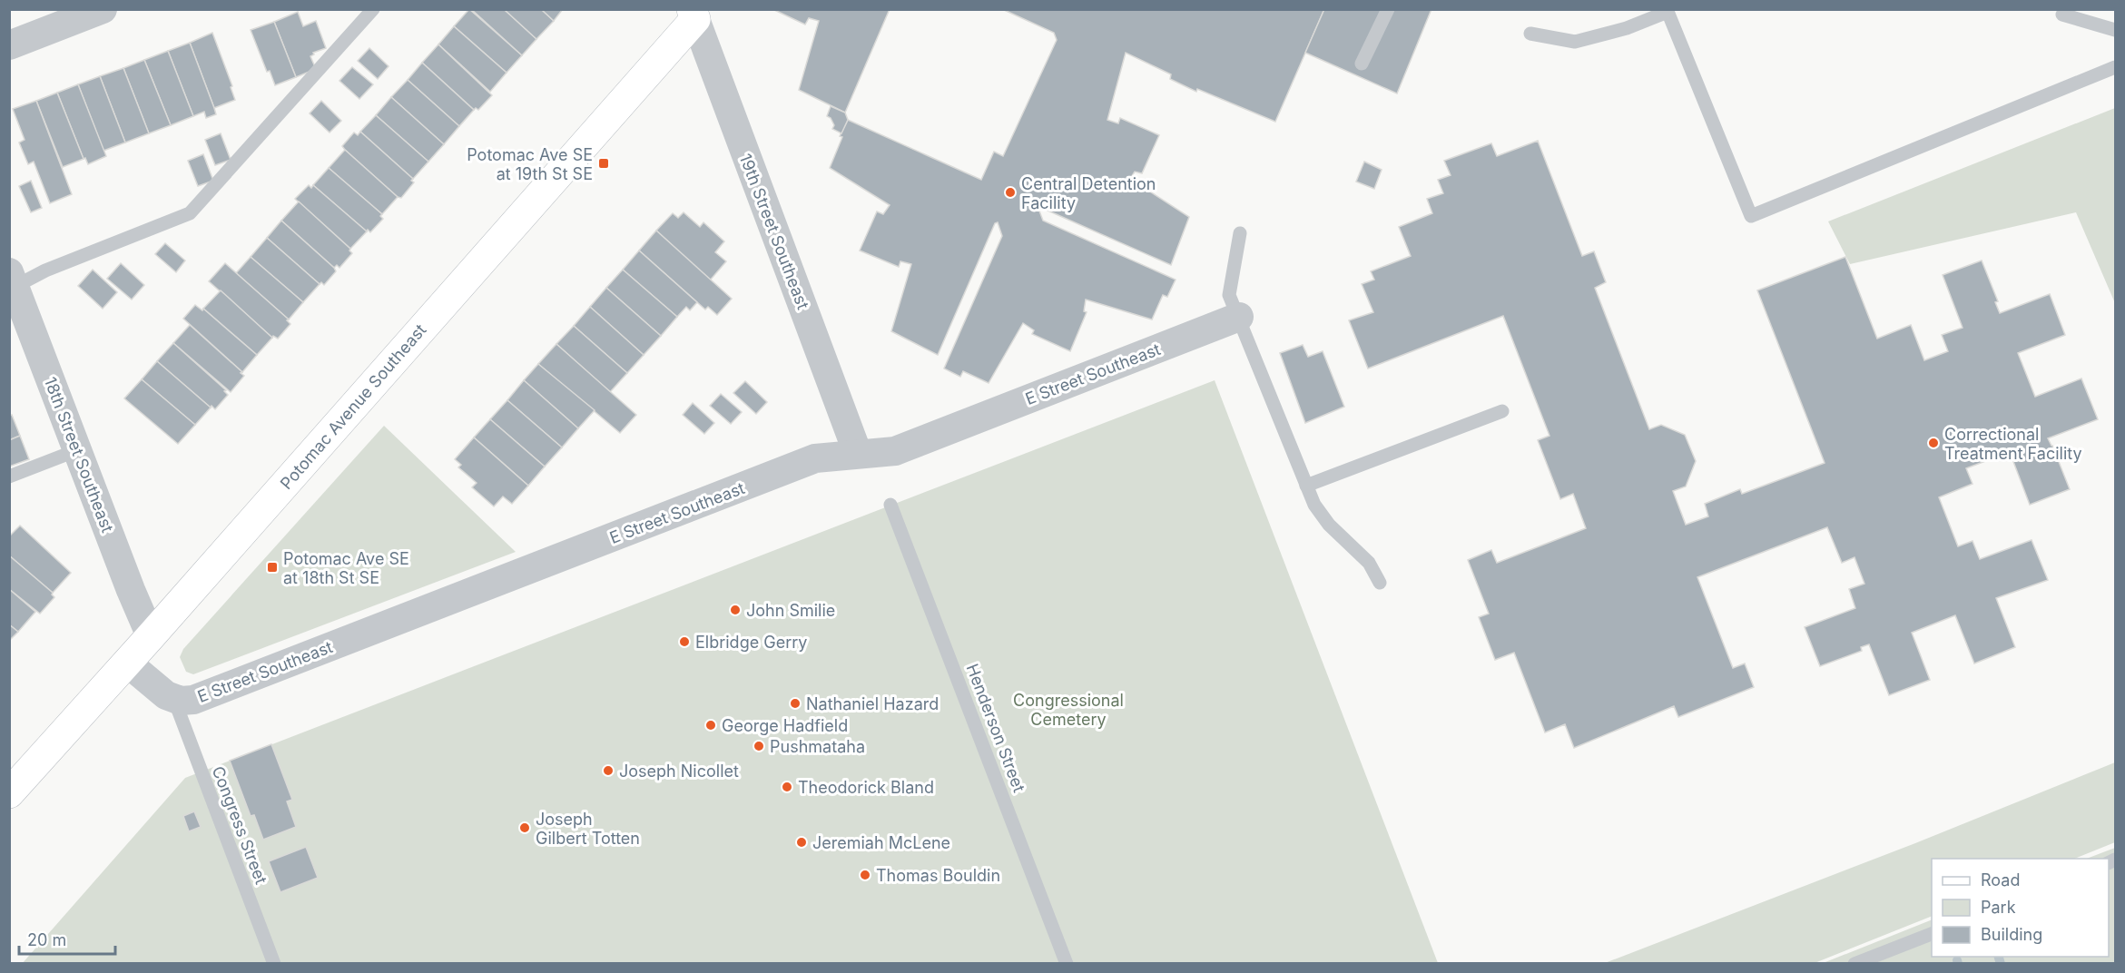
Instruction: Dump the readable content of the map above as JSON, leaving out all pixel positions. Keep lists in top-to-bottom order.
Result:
{
  "streets": {
    "main road": ["Potomac Avenue Southeast"],
    "street": ["19th Street Southeast", "E Street Southeast", "18th Street Southeast"],
    "lane": ["Henderson Street", "Congress Street"]
  },
  "crossings": [
    ["19th Street Southeast", "E Street Southeast"],
    ["19th Street Southeast", "Potomac Avenue Southeast"],
    ["E Street Southeast", "Potomac Avenue Southeast"],
    ["E Street Southeast", "Congress Street"],
    ["Potomac Avenue Southeast", "18th Street Southeast"]
  ],
  "parks": ["Congressional Cemetery"],
  "places": {
    "transit": ["Potomac Ave SE at 19th St SE", "Potomac Ave SE at 18th St SE"],
    "other": [
      "Central Detention Facility",
      "Correctional Treatment Facility",
      "John Smilie",
      "Elbridge Gerry",
      "Nathaniel Hazard",
      "George Hadfield",
      "Pushmataha",
      "Joseph Nicollet",
      "Theodorick Bland",
      "Joseph Gilbert Totten",
      "Jeremiah McLene",
      "Thomas Bouldin"
    ]
  },
  "legend": ["Road", "Park", "Building"],
  "scale_bar": "20 m"
}
